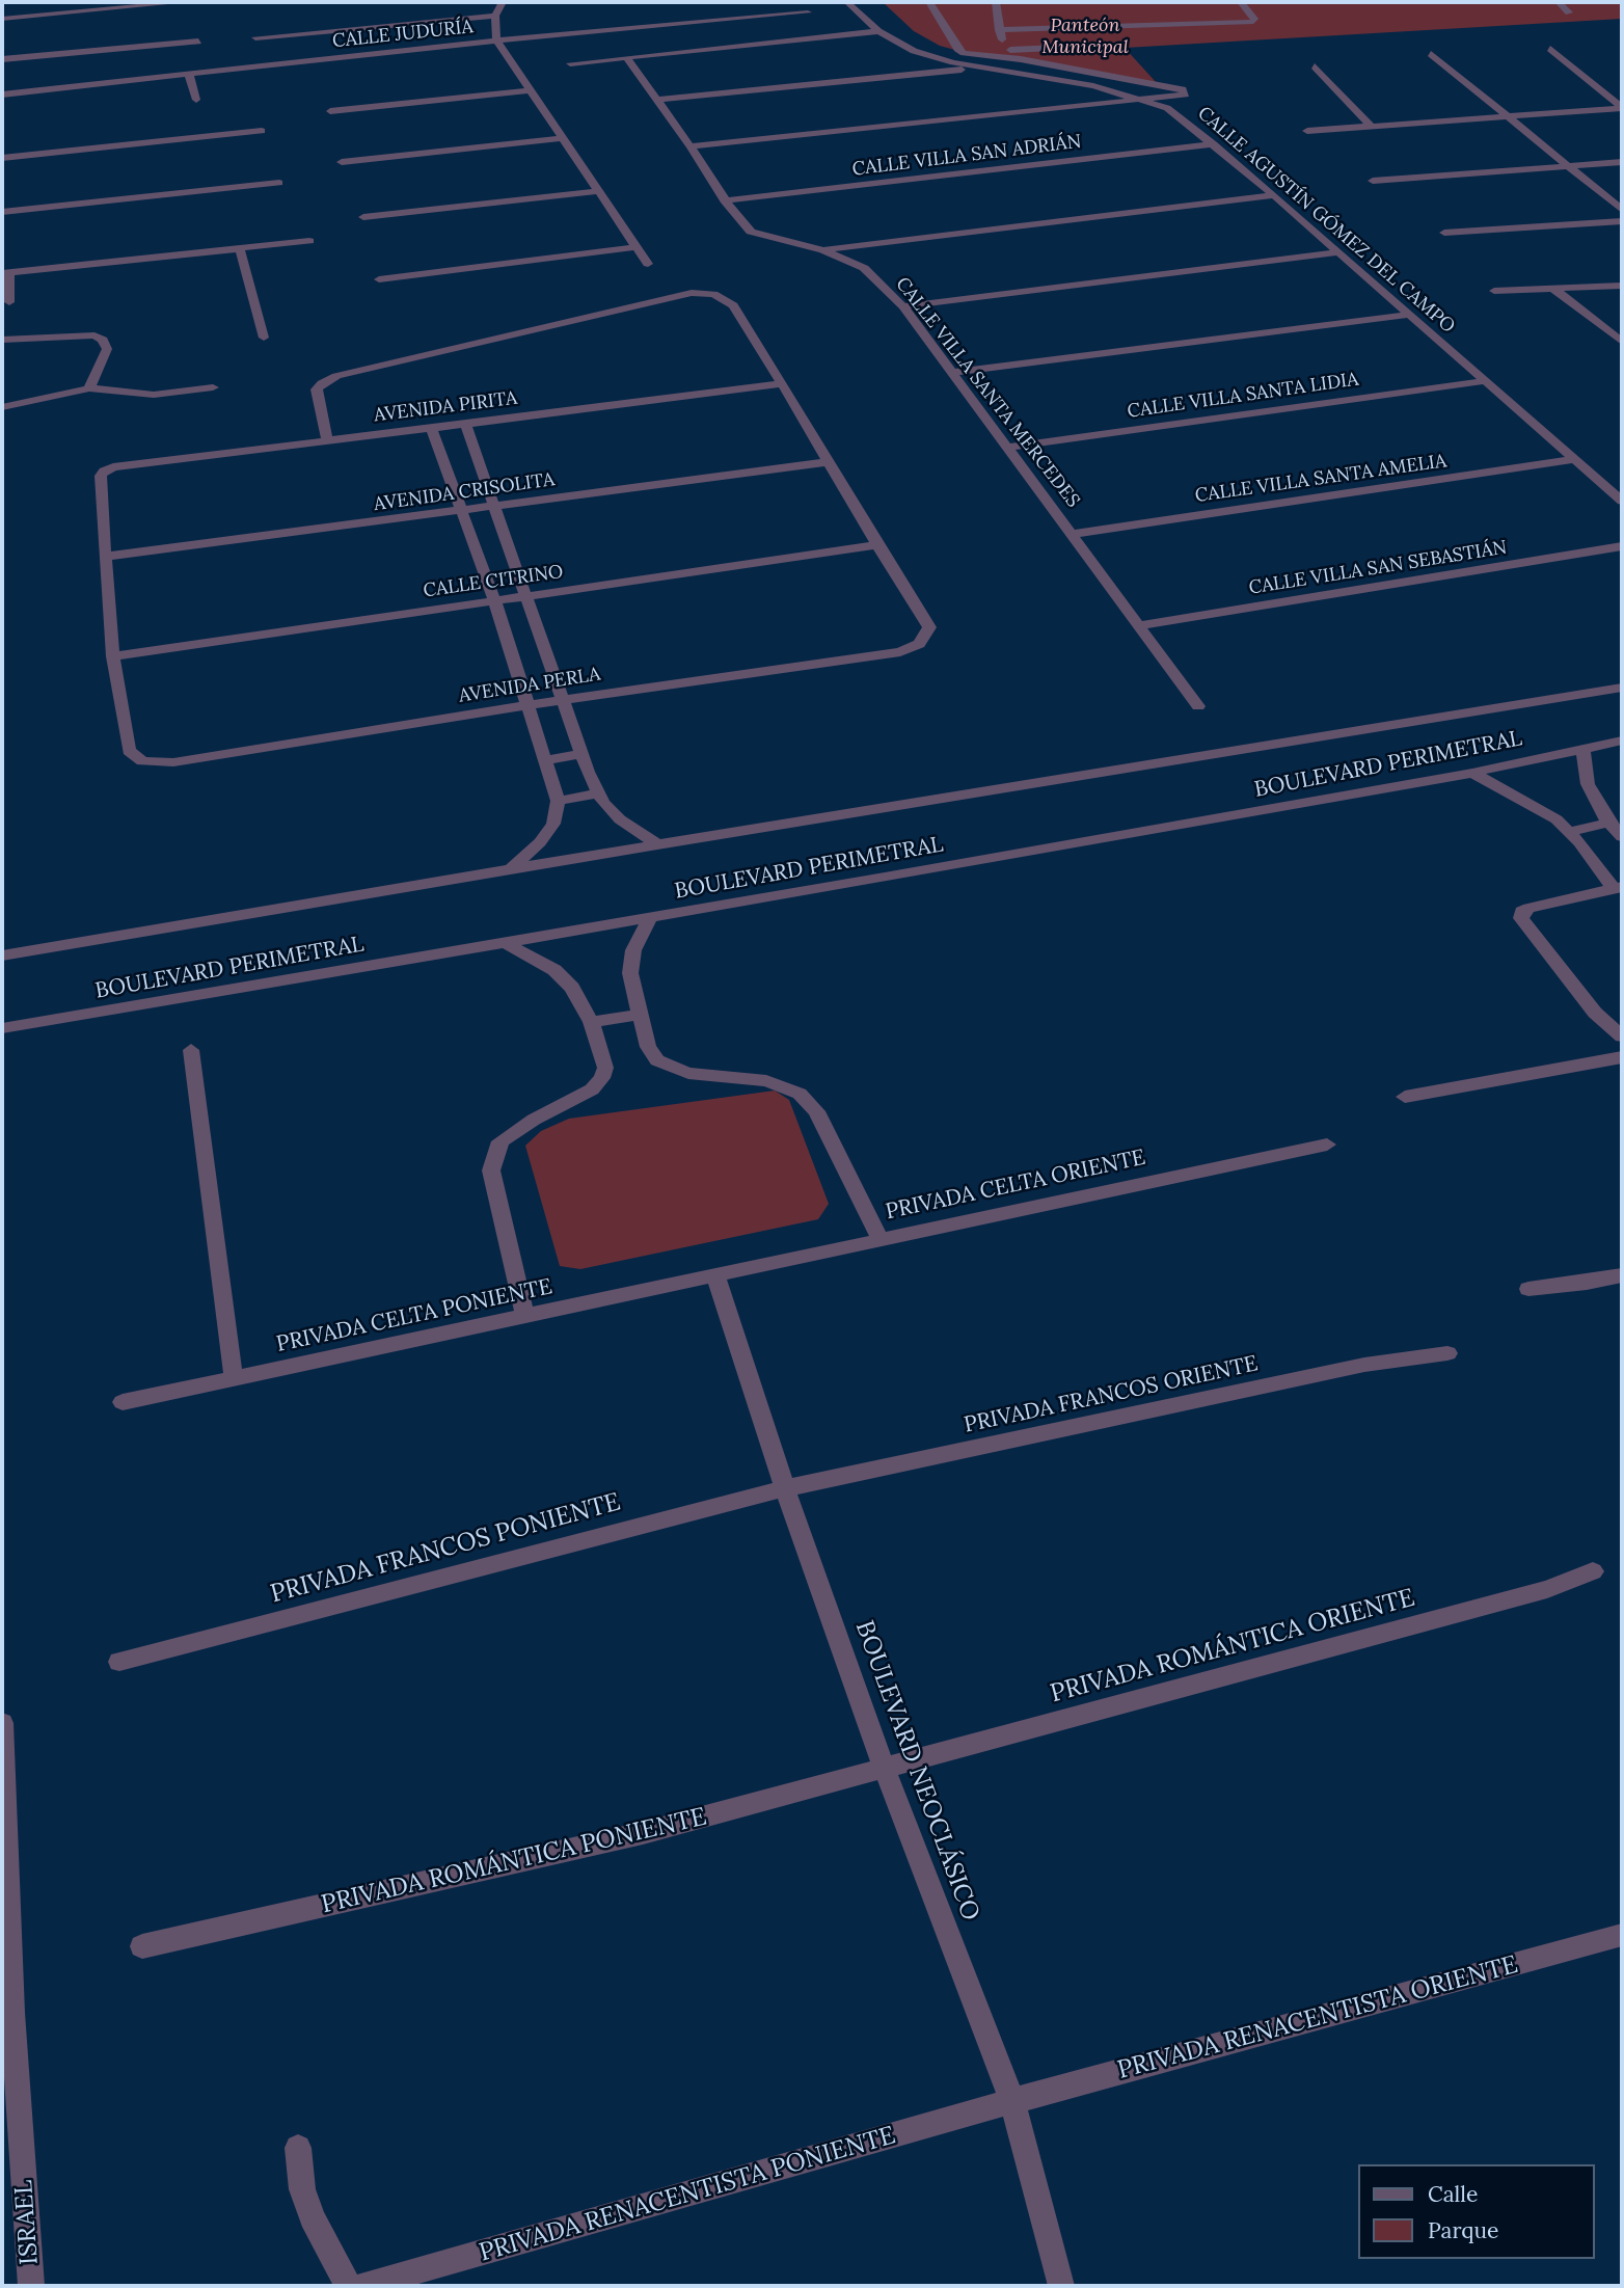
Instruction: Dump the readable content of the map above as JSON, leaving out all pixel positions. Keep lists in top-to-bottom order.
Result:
{
  "streets": {
    "street": [
      "CALLE JUDURÍA",
      "CALLE VILLA SAN ADRIÁN",
      "CALLE AGUSTÍN GÓMEZ DEL CAMPO",
      "CALLE VILLA SANTA MERCEDES",
      "CALLE VILLA SANTA LIDIA",
      "AVENIDA PIRITA",
      "CALLE VILLA SANTA AMELIA",
      "AVENIDA CRISOLITA",
      "CALLE VILLA SAN SEBASTIÁN",
      "CALLE CITRINO",
      "AVENIDA PERLA",
      "BOULEVARD PERIMETRAL",
      "PRIVADA CELTA ORIENTE",
      "PRIVADA CELTA PONIENTE",
      "PRIVADA FRANCOS ORIENTE",
      "PRIVADA FRANCOS PONIENTE",
      "PRIVADA ROMÁNTICA ORIENTE",
      "BOULEVARD NEOCLÁSICO",
      "PRIVADA ROMÁNTICA PONIENTE",
      "PRIVADA RENACENTISTA ORIENTE",
      "PRIVADA RENACENTISTA PONIENTE",
      "ISRAEL"
    ]
  },
  "crossings": [
    ["CALLE VILLA SAN ADRIÁN", "CALLE AGUSTÍN GÓMEZ DEL CAMPO"],
    ["CALLE VILLA SAN ADRIÁN", "CALLE VILLA SANTA MERCEDES"],
    ["CALLE AGUSTÍN GÓMEZ DEL CAMPO", "CALLE VILLA SANTA LIDIA"],
    ["CALLE AGUSTÍN GÓMEZ DEL CAMPO", "CALLE VILLA SANTA AMELIA"],
    ["CALLE VILLA SANTA MERCEDES", "CALLE VILLA SANTA LIDIA"],
    ["CALLE VILLA SANTA MERCEDES", "CALLE VILLA SANTA AMELIA"],
    ["CALLE VILLA SANTA MERCEDES", "CALLE VILLA SAN SEBASTIÁN"],
    ["AVENIDA PIRITA", "AVENIDA CRISOLITA"],
    ["CALLE CITRINO", "AVENIDA PERLA"],
    ["PRIVADA CELTA ORIENTE", "PRIVADA CELTA PONIENTE"],
    ["PRIVADA CELTA ORIENTE", "BOULEVARD NEOCLÁSICO"],
    ["PRIVADA CELTA PONIENTE", "BOULEVARD NEOCLÁSICO"],
    ["PRIVADA FRANCOS ORIENTE", "PRIVADA FRANCOS PONIENTE"],
    ["PRIVADA FRANCOS ORIENTE", "BOULEVARD NEOCLÁSICO"],
    ["PRIVADA FRANCOS PONIENTE", "BOULEVARD NEOCLÁSICO"],
    ["PRIVADA ROMÁNTICA ORIENTE", "BOULEVARD NEOCLÁSICO"],
    ["PRIVADA ROMÁNTICA ORIENTE", "PRIVADA ROMÁNTICA PONIENTE"],
    ["BOULEVARD NEOCLÁSICO", "PRIVADA ROMÁNTICA PONIENTE"],
    ["BOULEVARD NEOCLÁSICO", "PRIVADA RENACENTISTA ORIENTE"],
    ["BOULEVARD NEOCLÁSICO", "PRIVADA RENACENTISTA PONIENTE"],
    ["PRIVADA RENACENTISTA ORIENTE", "PRIVADA RENACENTISTA PONIENTE"]
  ],
  "parks": ["Panteón Municipal"],
  "legend": ["Calle", "Parque"]
}
